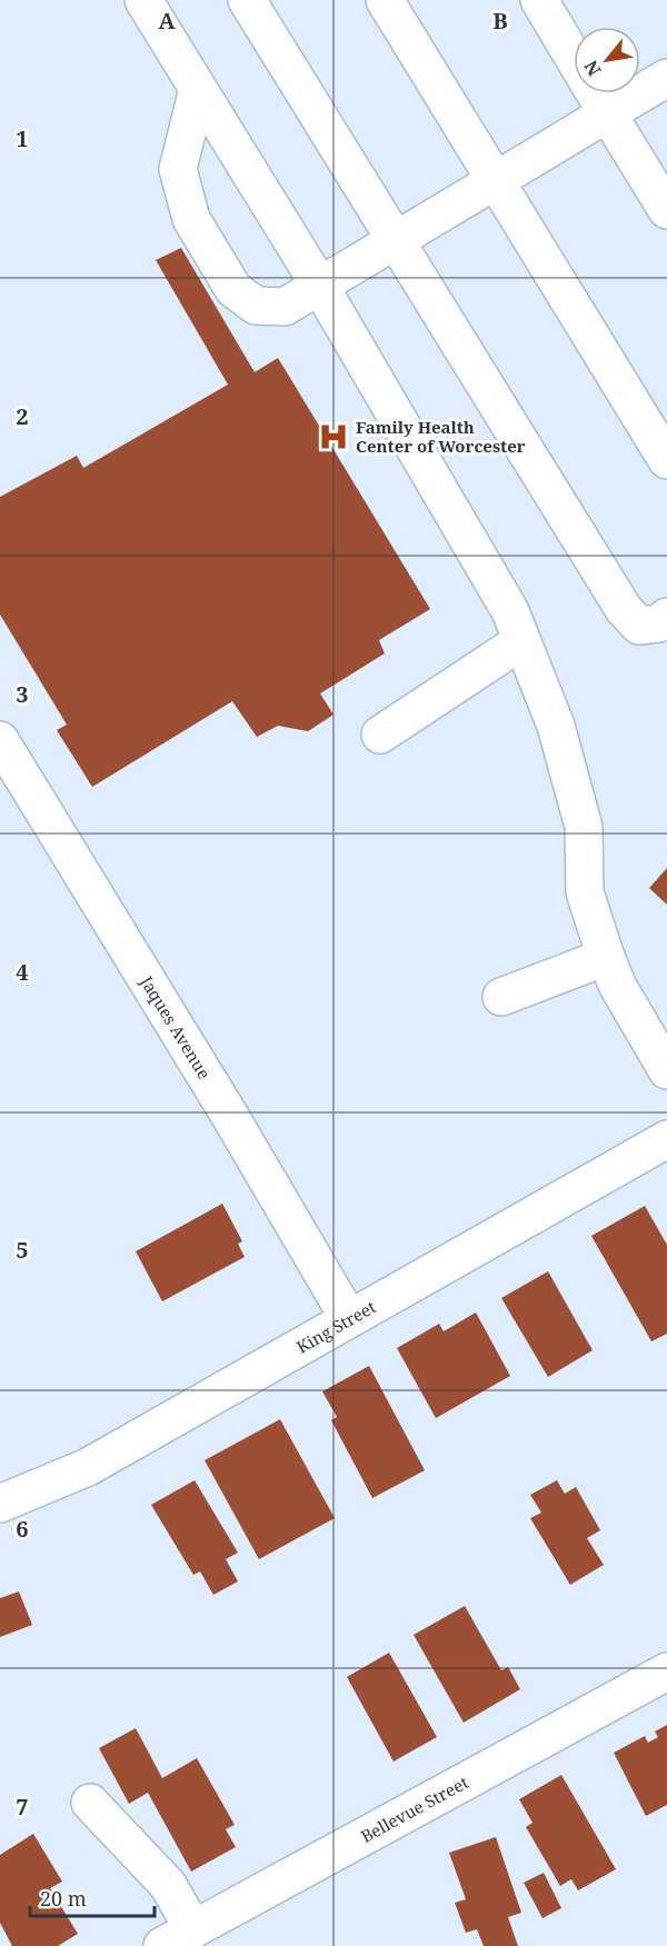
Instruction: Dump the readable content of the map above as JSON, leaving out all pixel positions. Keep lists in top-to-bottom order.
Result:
{
  "streets": {
    "street": ["Jaques Avenue", "King Street", "Bellevue Street"]
  },
  "crossings": [
    ["Jaques Avenue", "King Street"]
  ],
  "places": {
    "hospital": ["Family Health Center of Worcester"]
  },
  "scale_bar": "20 m",
  "north": "bottom left",
  "grid": {
    "columns": ["A", "B"],
    "rows": [
      "1",
      "2",
      "3",
      "4",
      "5",
      "6",
      "7"
    ]
  }
}
